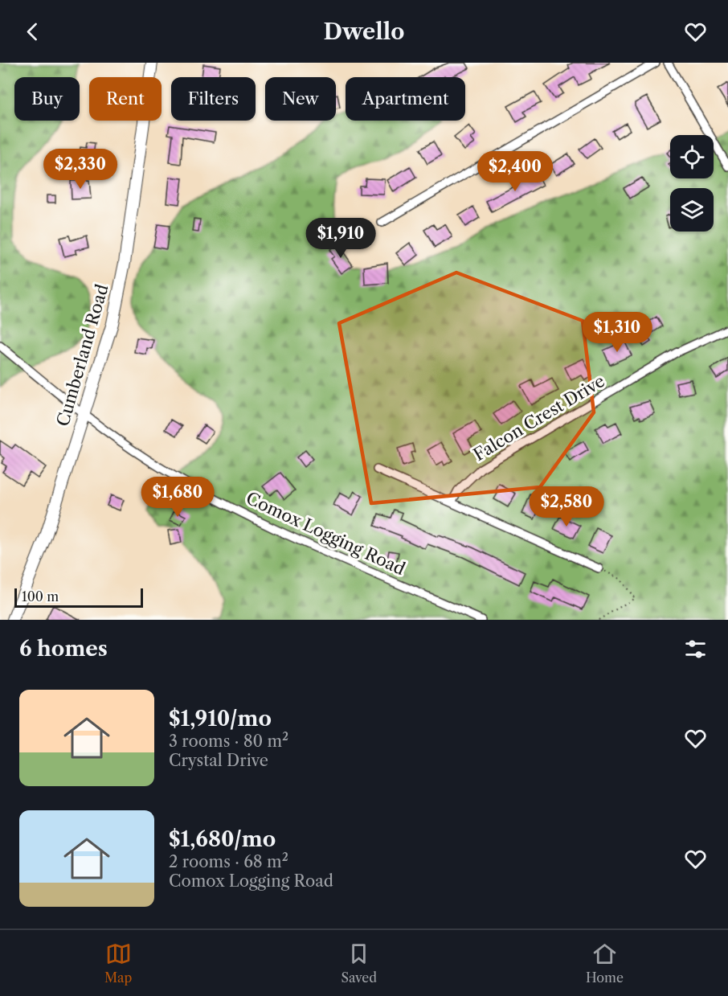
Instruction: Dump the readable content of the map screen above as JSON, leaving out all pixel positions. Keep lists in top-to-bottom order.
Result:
{
  "streets": {
    "street": ["Cumberland Road", "Falcon Crest Drive", "Comox Logging Road"]
  },
  "crossings": [
    ["Cumberland Road", "Comox Logging Road"]
  ],
  "scale_bar": "100 m",
  "page": {
    "header": "Dwello",
    "chip": [
      "Buy",
      "Rent",
      "Filters",
      "New",
      "Apartment"
    ],
    "price": [
      "$2,330",
      "$2,400",
      "$1,910",
      "$1,310",
      "$1,680",
      "$2,580"
    ],
    "scale": "100 m",
    "heading": "6 homes",
    "list": [
      {
        "name": "$1,910/mo",
        "note": "3 rooms · 80 m² · Crystal Drive"
      },
      {
        "name": "$1,680/mo",
        "note": "2 rooms · 68 m² · Comox Logging Road"
      }
    ],
    "tabs": ["Map", "Saved", "Home"]
  }
}
